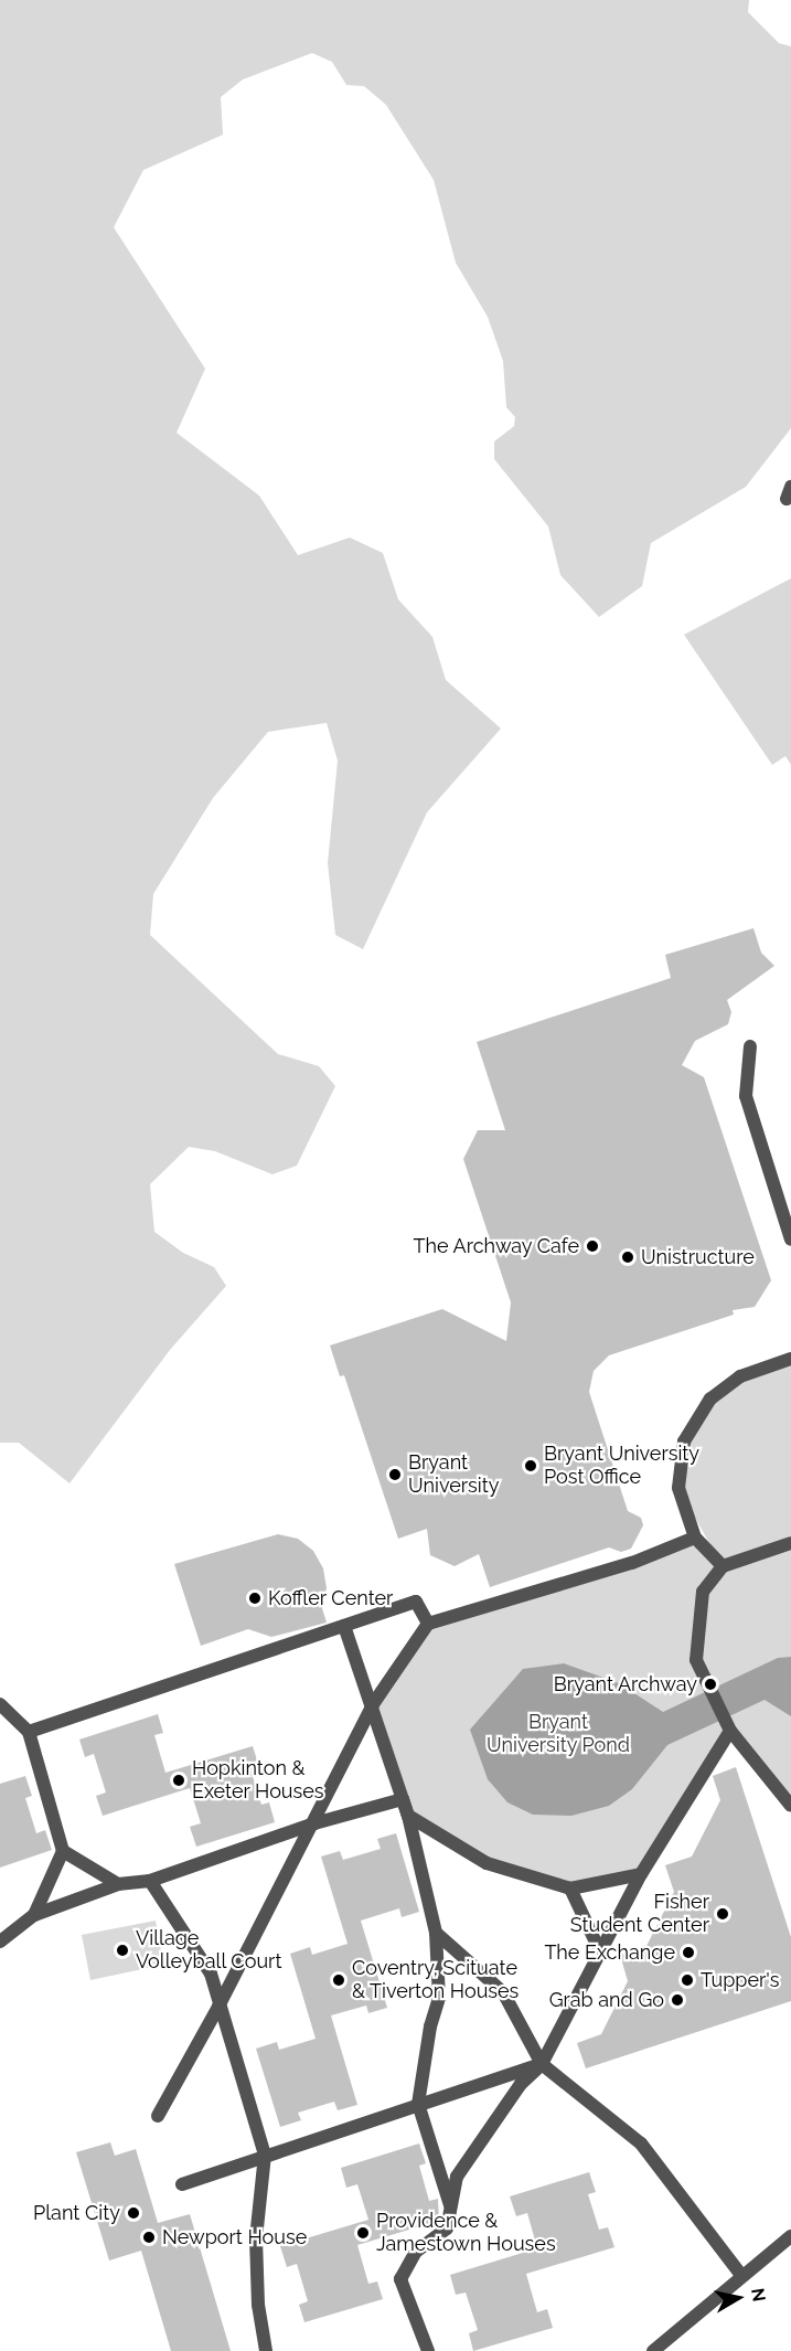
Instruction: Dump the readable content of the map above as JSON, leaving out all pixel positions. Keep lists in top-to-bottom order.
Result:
{
  "parks": ["Bryant University Pond"],
  "places": [
    "The Archway Cafe",
    "Unistructure",
    "Bryant University Post Office",
    "Bryant University",
    "Koffler Center",
    "Bryant Archway",
    "Hopkinton & Exeter Houses",
    "Fisher Student Center",
    "Village Volleyball Court",
    "The Exchange",
    "Coventry, Scituate & Tiverton Houses",
    "Tupper's",
    "Grab and Go",
    "Plant City",
    "Providence & Jamestown Houses",
    "Newport House"
  ],
  "north": "right"
}
